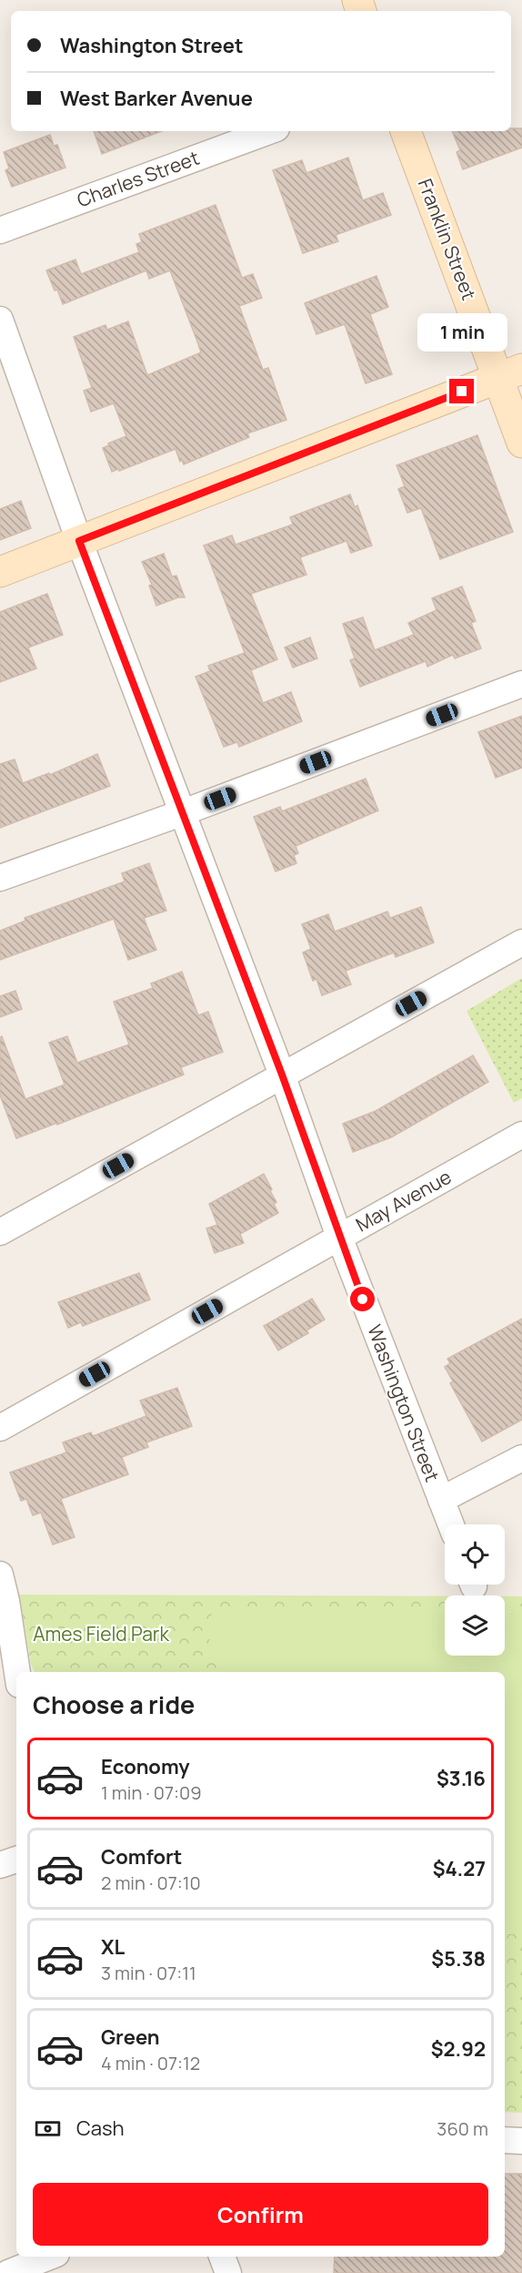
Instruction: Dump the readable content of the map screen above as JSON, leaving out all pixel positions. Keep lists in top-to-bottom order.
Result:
{
  "streets": {
    "street": [
      "Charles Street",
      "Franklin Street",
      "May Avenue",
      "Washington Street"
    ]
  },
  "crossings": [
    ["May Avenue", "Washington Street"]
  ],
  "parks": ["Ames Field Park"],
  "page": {
    "banner": ["Washington Street", "West Barker Avenue"],
    "bubble": "1 min",
    "heading": "Choose a ride",
    "list": [
      {
        "name": "Economy",
        "note": "1 min · 07:09",
        "value": "$3.16"
      },
      {
        "name": "Comfort",
        "note": "2 min · 07:10",
        "value": "$4.27"
      },
      {
        "name": "XL",
        "note": "3 min · 07:11",
        "value": "$5.38"
      },
      {
        "name": "Green",
        "note": "4 min · 07:12",
        "value": "$2.92"
      }
    ],
    "pay": ["Cash", "360 m"],
    "buttons": "Confirm"
  }
}
